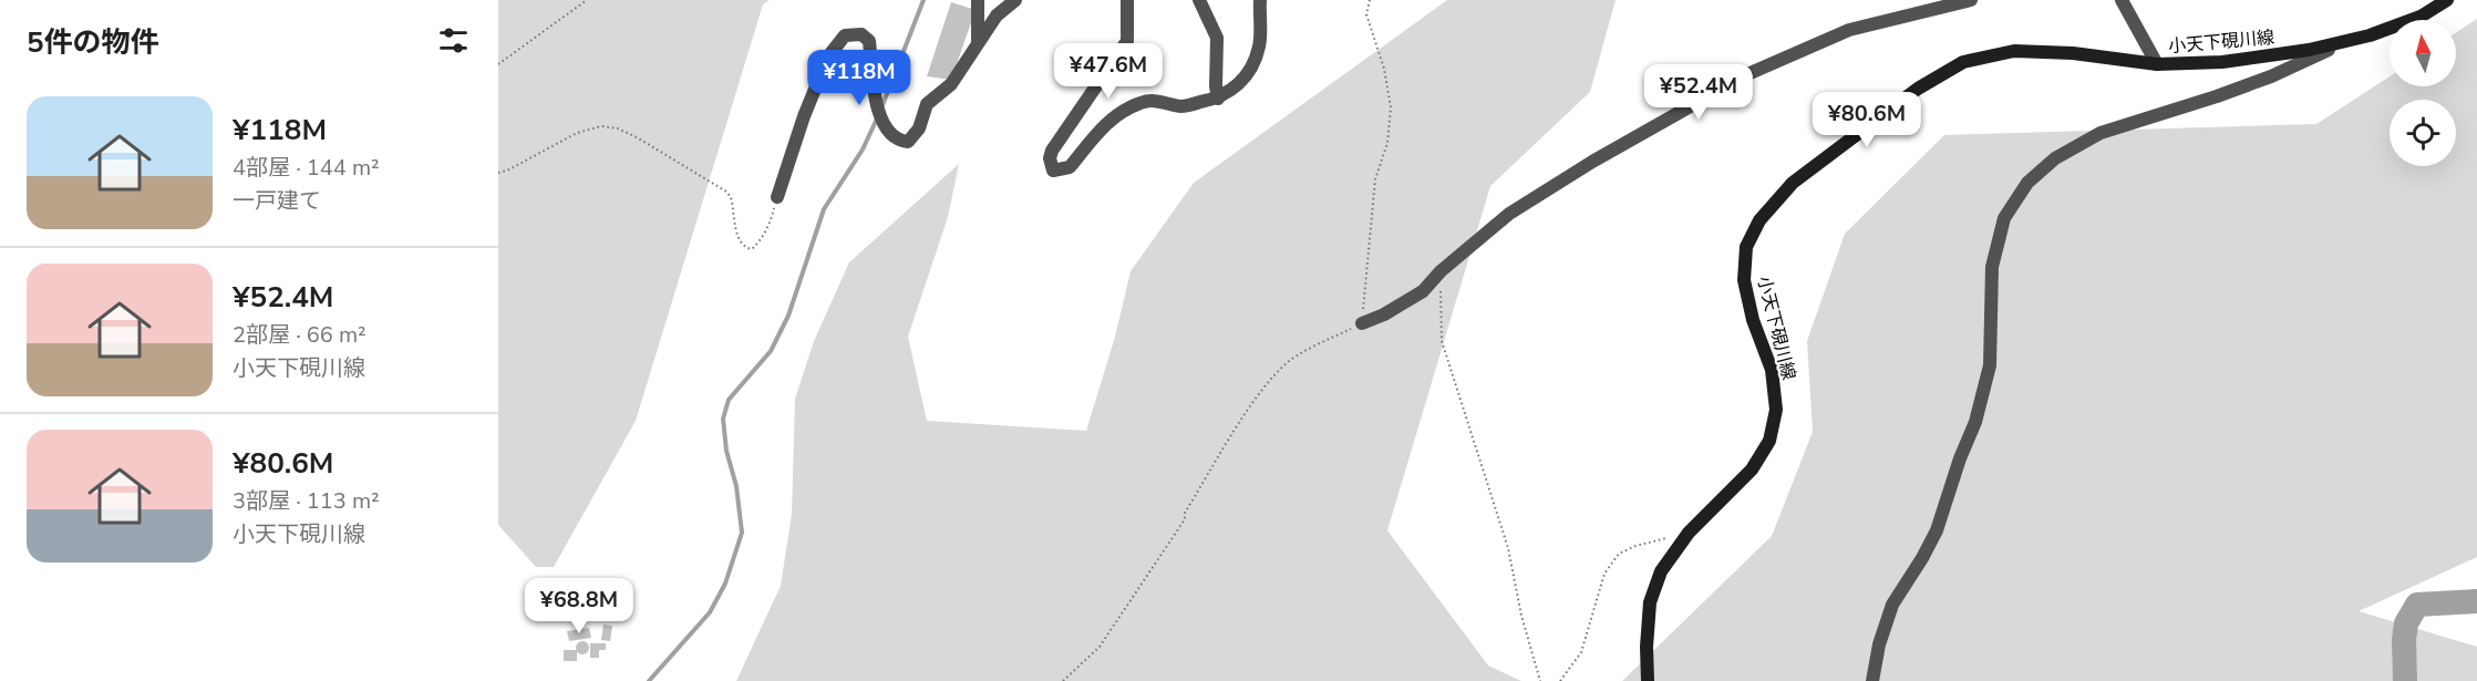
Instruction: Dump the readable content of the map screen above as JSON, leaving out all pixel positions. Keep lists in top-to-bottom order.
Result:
{
  "streets": {
    "main road": ["小天下硯川線"]
  },
  "north": "top",
  "page": {
    "heading": "5件の物件",
    "price": [
      "¥47.6M",
      "¥118M",
      "¥52.4M",
      "¥80.6M",
      "¥68.8M"
    ],
    "list": [
      {
        "name": "¥118M",
        "note": "4部屋 · 144 m² · 一戸建て"
      },
      {
        "name": "¥52.4M",
        "note": "2部屋 · 66 m² · 小天下硯川線"
      },
      {
        "name": "¥80.6M",
        "note": "3部屋 · 113 m² · 小天下硯川線"
      }
    ]
  }
}
